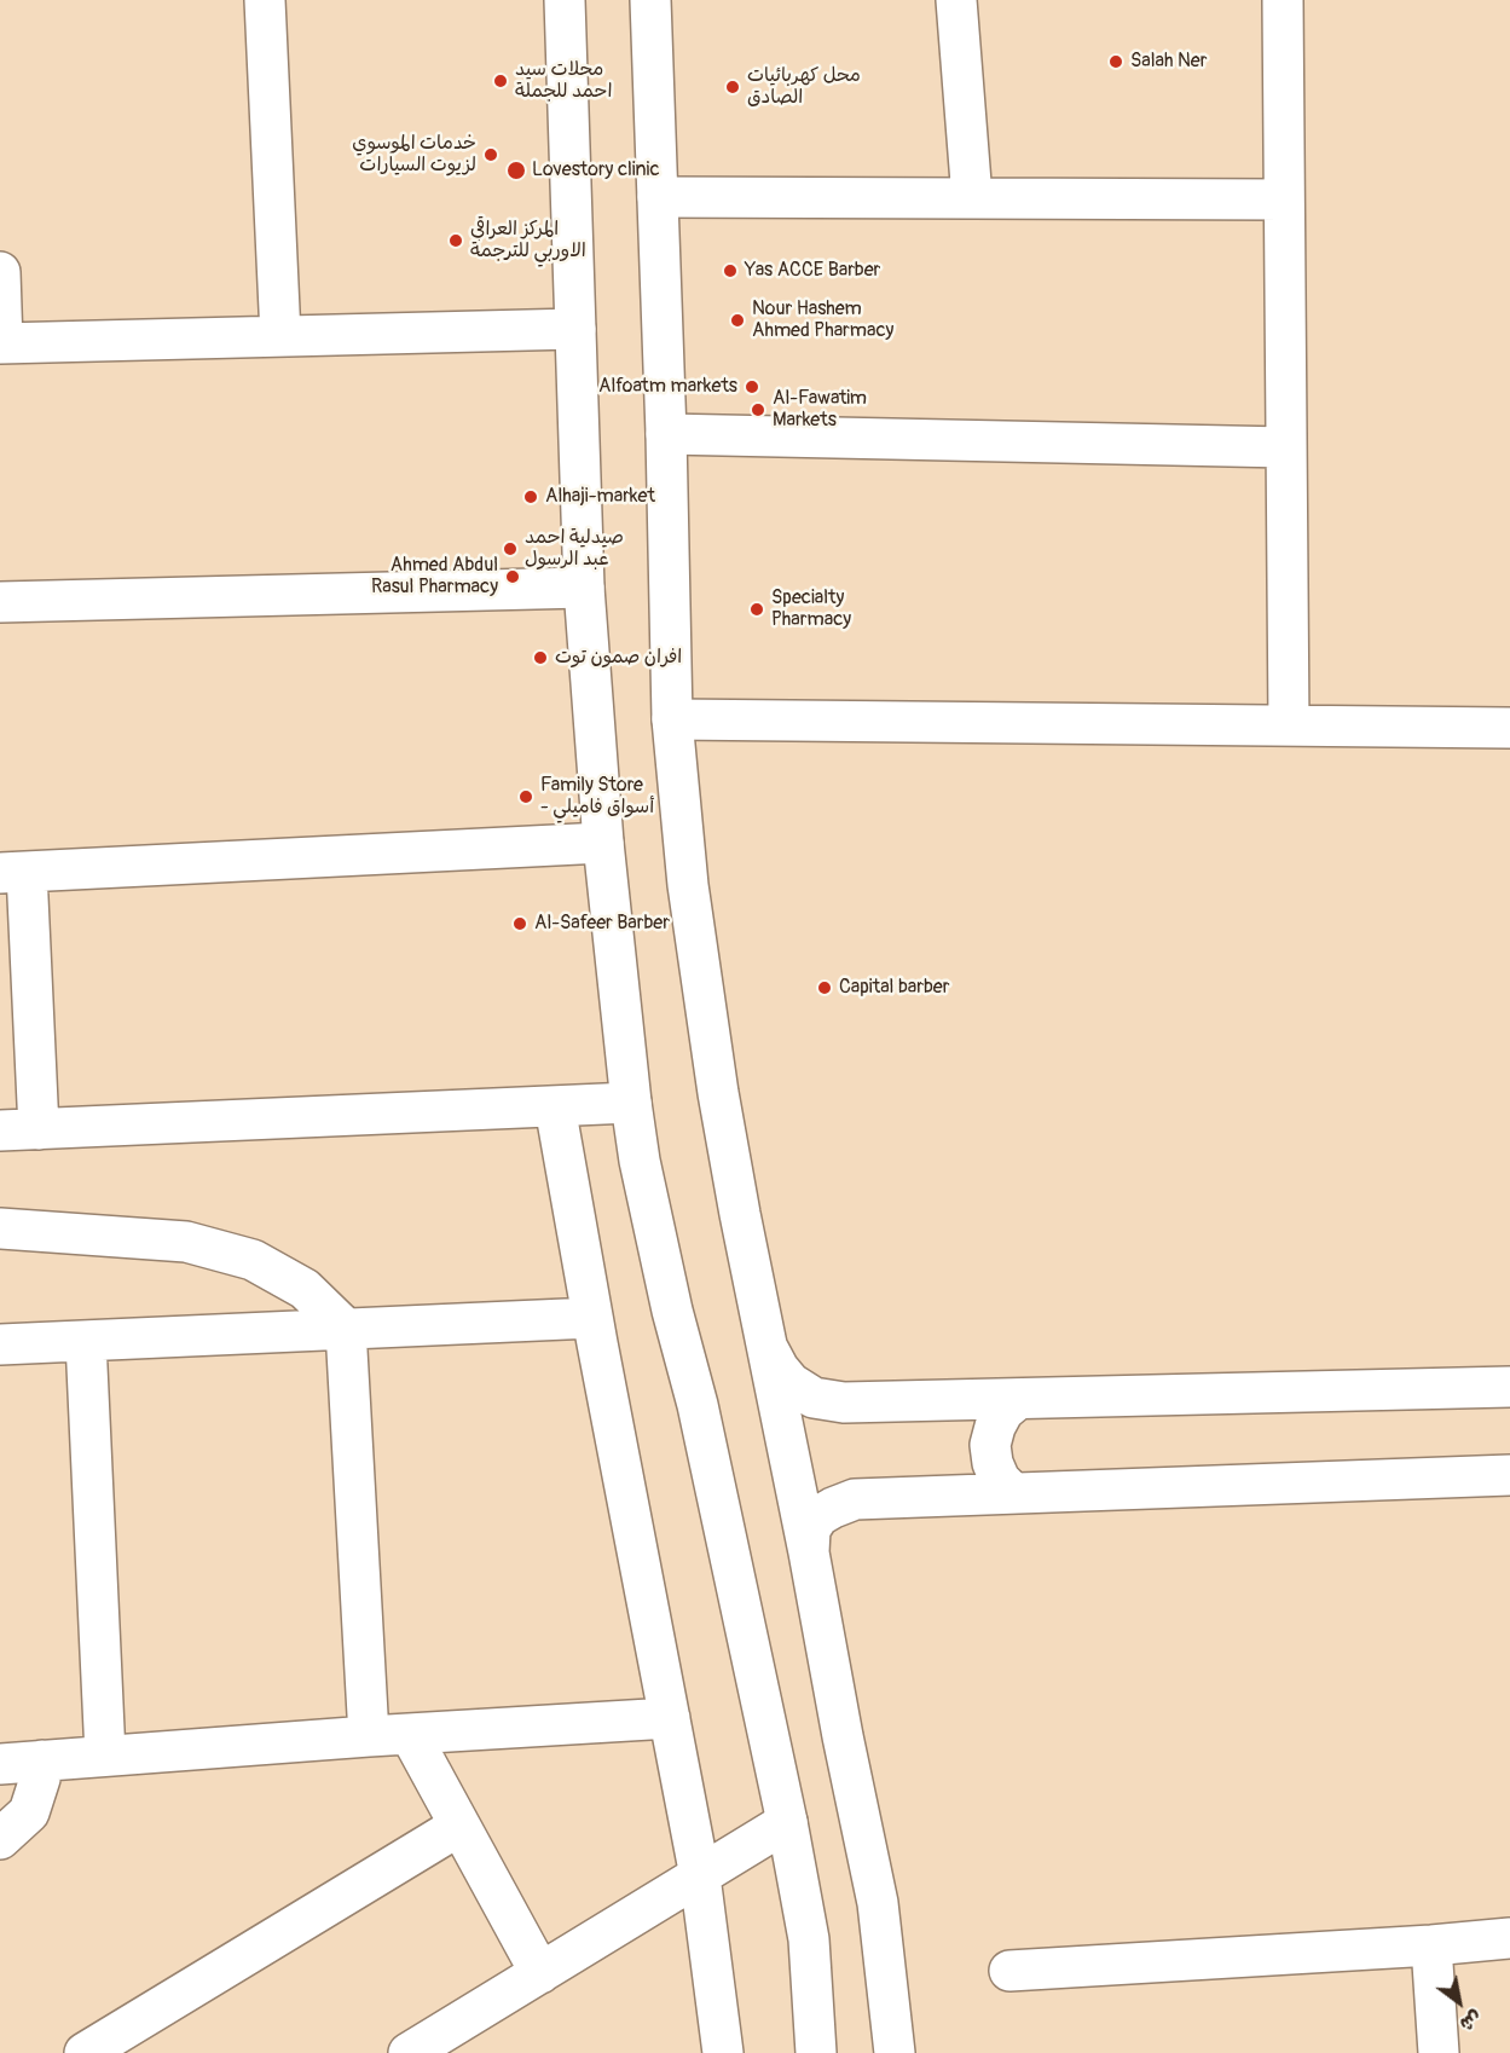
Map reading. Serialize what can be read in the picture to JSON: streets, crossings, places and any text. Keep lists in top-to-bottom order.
{
  "places": [
    "Salah Ner",
    "محلات سيد احمد للجملة",
    "محل كهربائيات الصادق",
    "خدمات الموسوي لزيوت السيارات",
    "Lovestory clinic",
    "المركز العراقي الاوربي للترجمة",
    "Yas ACCE Barber",
    "Nour Hashem Ahmed Pharmacy",
    "Alfoatm markets",
    "Al-Fawatim Markets",
    "Alhaji-market",
    "صيدلية احمد عبد الرسول",
    "Ahmed Abdul Rasul Pharmacy",
    "Specialty Pharmacy",
    "افران صمون توت",
    "Family Store - أسواق فاميلي",
    "Al-Safeer Barber",
    "Capital barber"
  ],
  "north": "bottom right"
}
